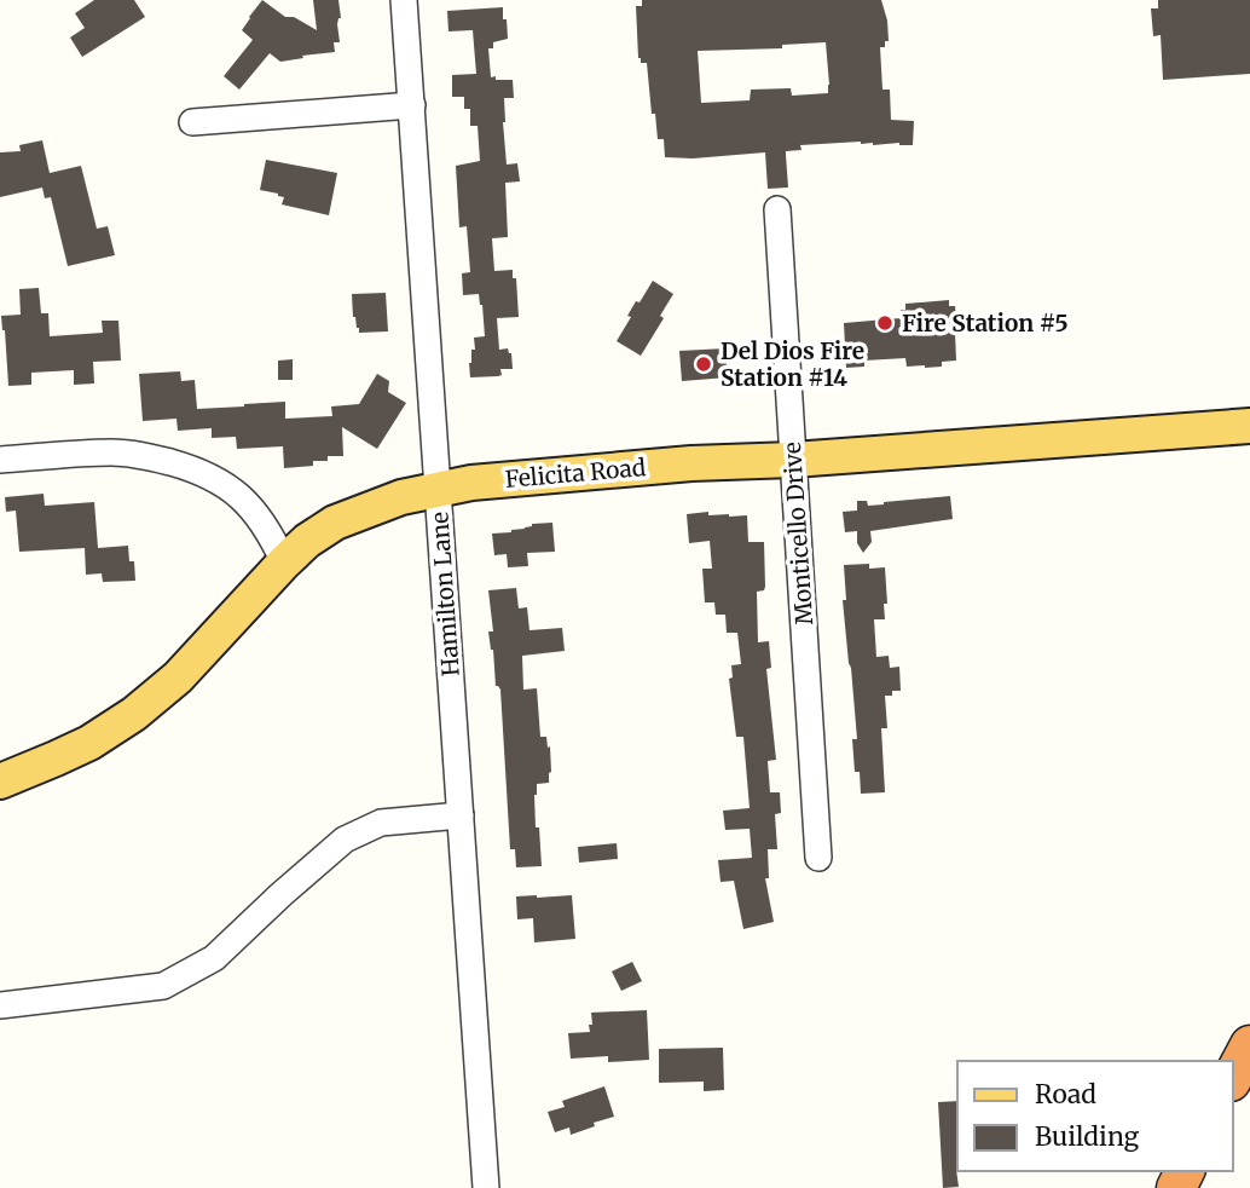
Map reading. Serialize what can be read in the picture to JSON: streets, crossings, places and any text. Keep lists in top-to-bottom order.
{
  "streets": {
    "main road": ["Felicita Road"],
    "street": ["Monticello Drive", "Hamilton Lane"]
  },
  "crossings": [
    ["Felicita Road", "Monticello Drive"],
    ["Felicita Road", "Hamilton Lane"]
  ],
  "places": ["Fire Station #5", "Del Dios Fire Station #14"],
  "legend": ["Road", "Building"]
}
